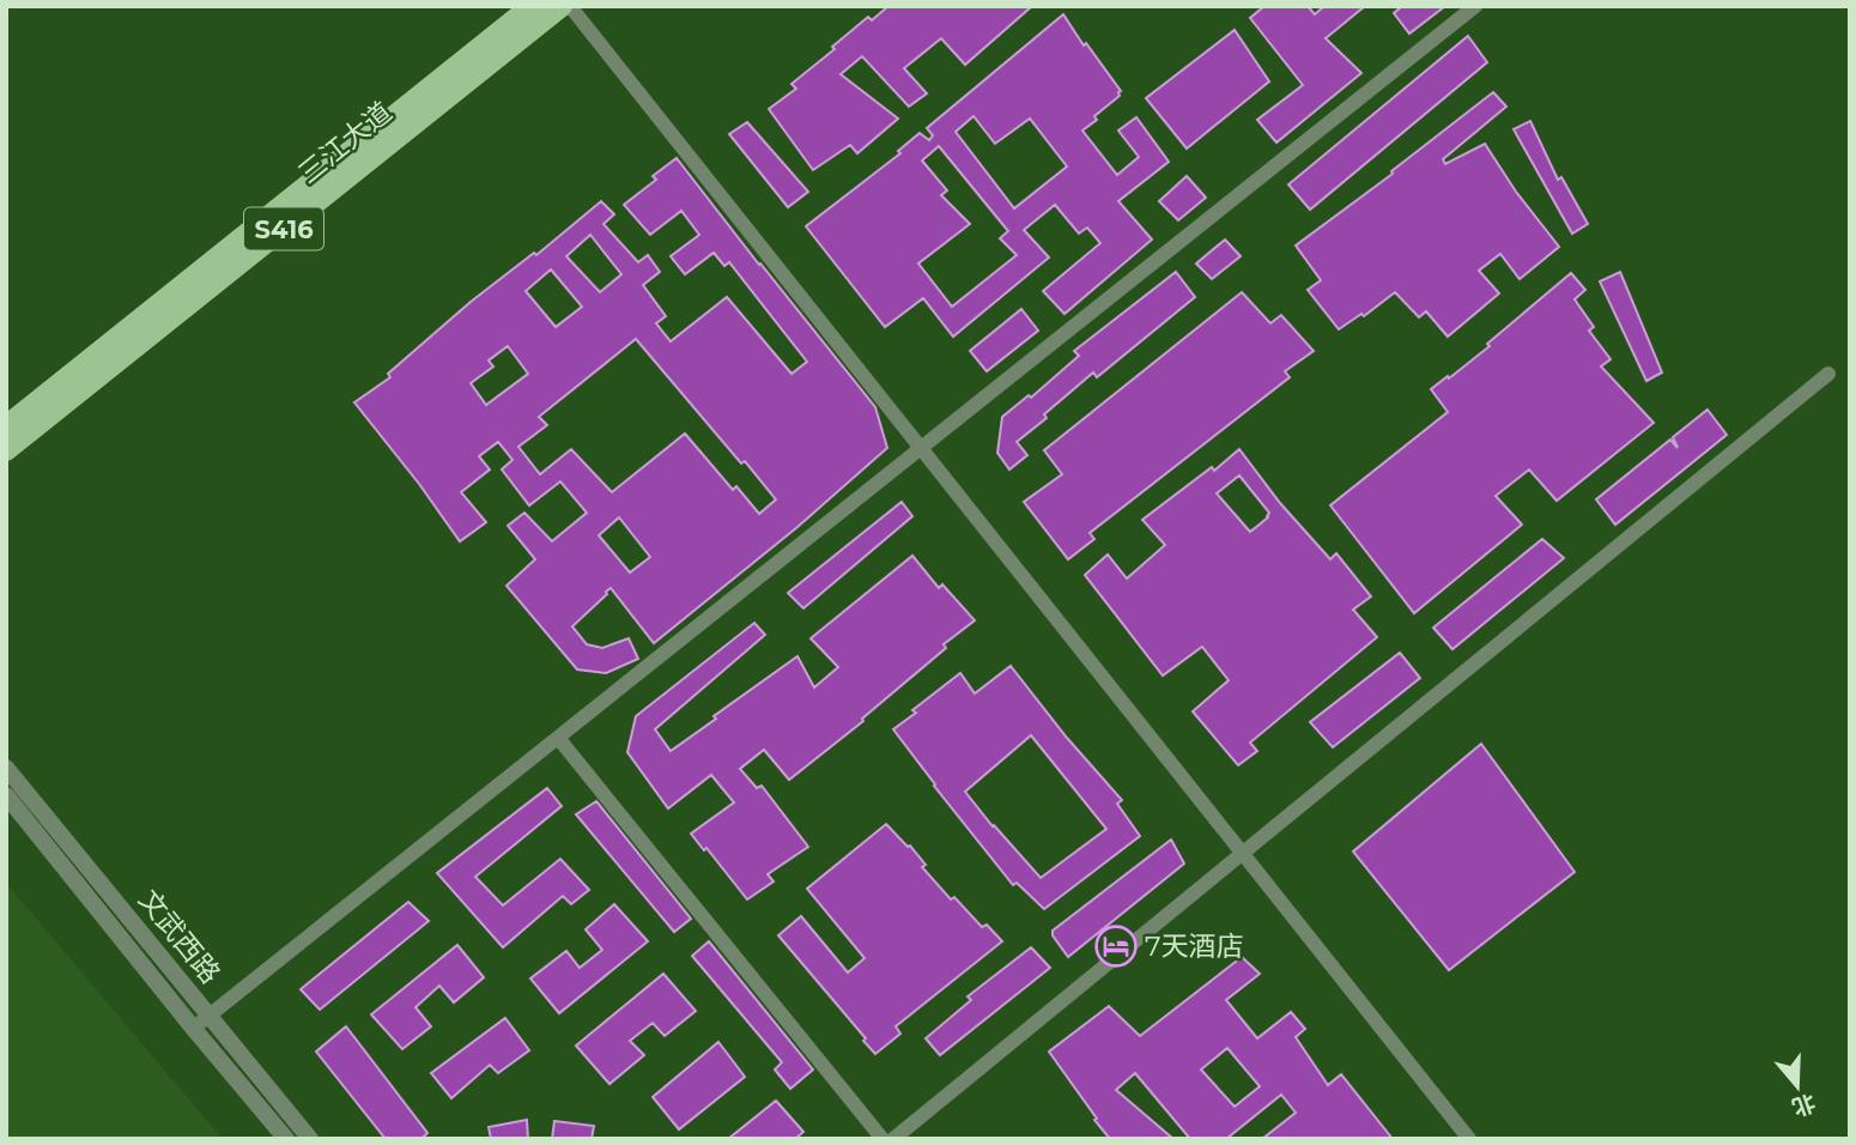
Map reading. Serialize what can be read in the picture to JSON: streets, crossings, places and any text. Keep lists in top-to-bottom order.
{
  "streets": {
    "main road": ["三江大道", "S416"],
    "street": ["文武西路"]
  },
  "places": {
    "hotel": ["7天酒店"]
  },
  "north": "bottom"
}
